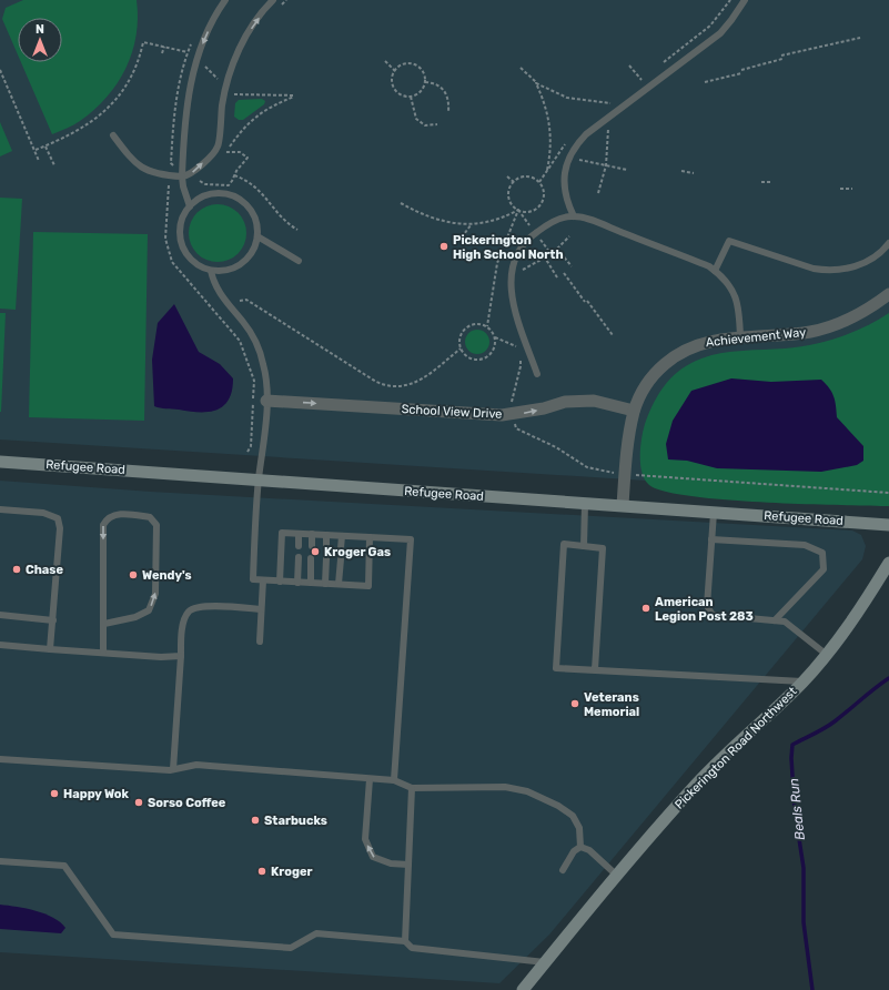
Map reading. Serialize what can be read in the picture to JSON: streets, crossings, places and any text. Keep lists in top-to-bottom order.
{
  "streets": {
    "main road": ["Refugee Road", "Pickerington Road Northwest"],
    "street": ["Achievement Way", "School View Drive"]
  },
  "crossings": [
    ["Achievement Way", "School View Drive"],
    ["Achievement Way", "Refugee Road"]
  ],
  "one_way": ["School View Drive"],
  "water": ["Beals Run"],
  "places": [
    "Pickerington High School North",
    "Kroger Gas",
    "Chase",
    "Wendy's",
    "American Legion Post 283",
    "Veterans Memorial",
    "Happy Wok",
    "Sorso Coffee",
    "Starbucks",
    "Kroger"
  ],
  "north": "top"
}
